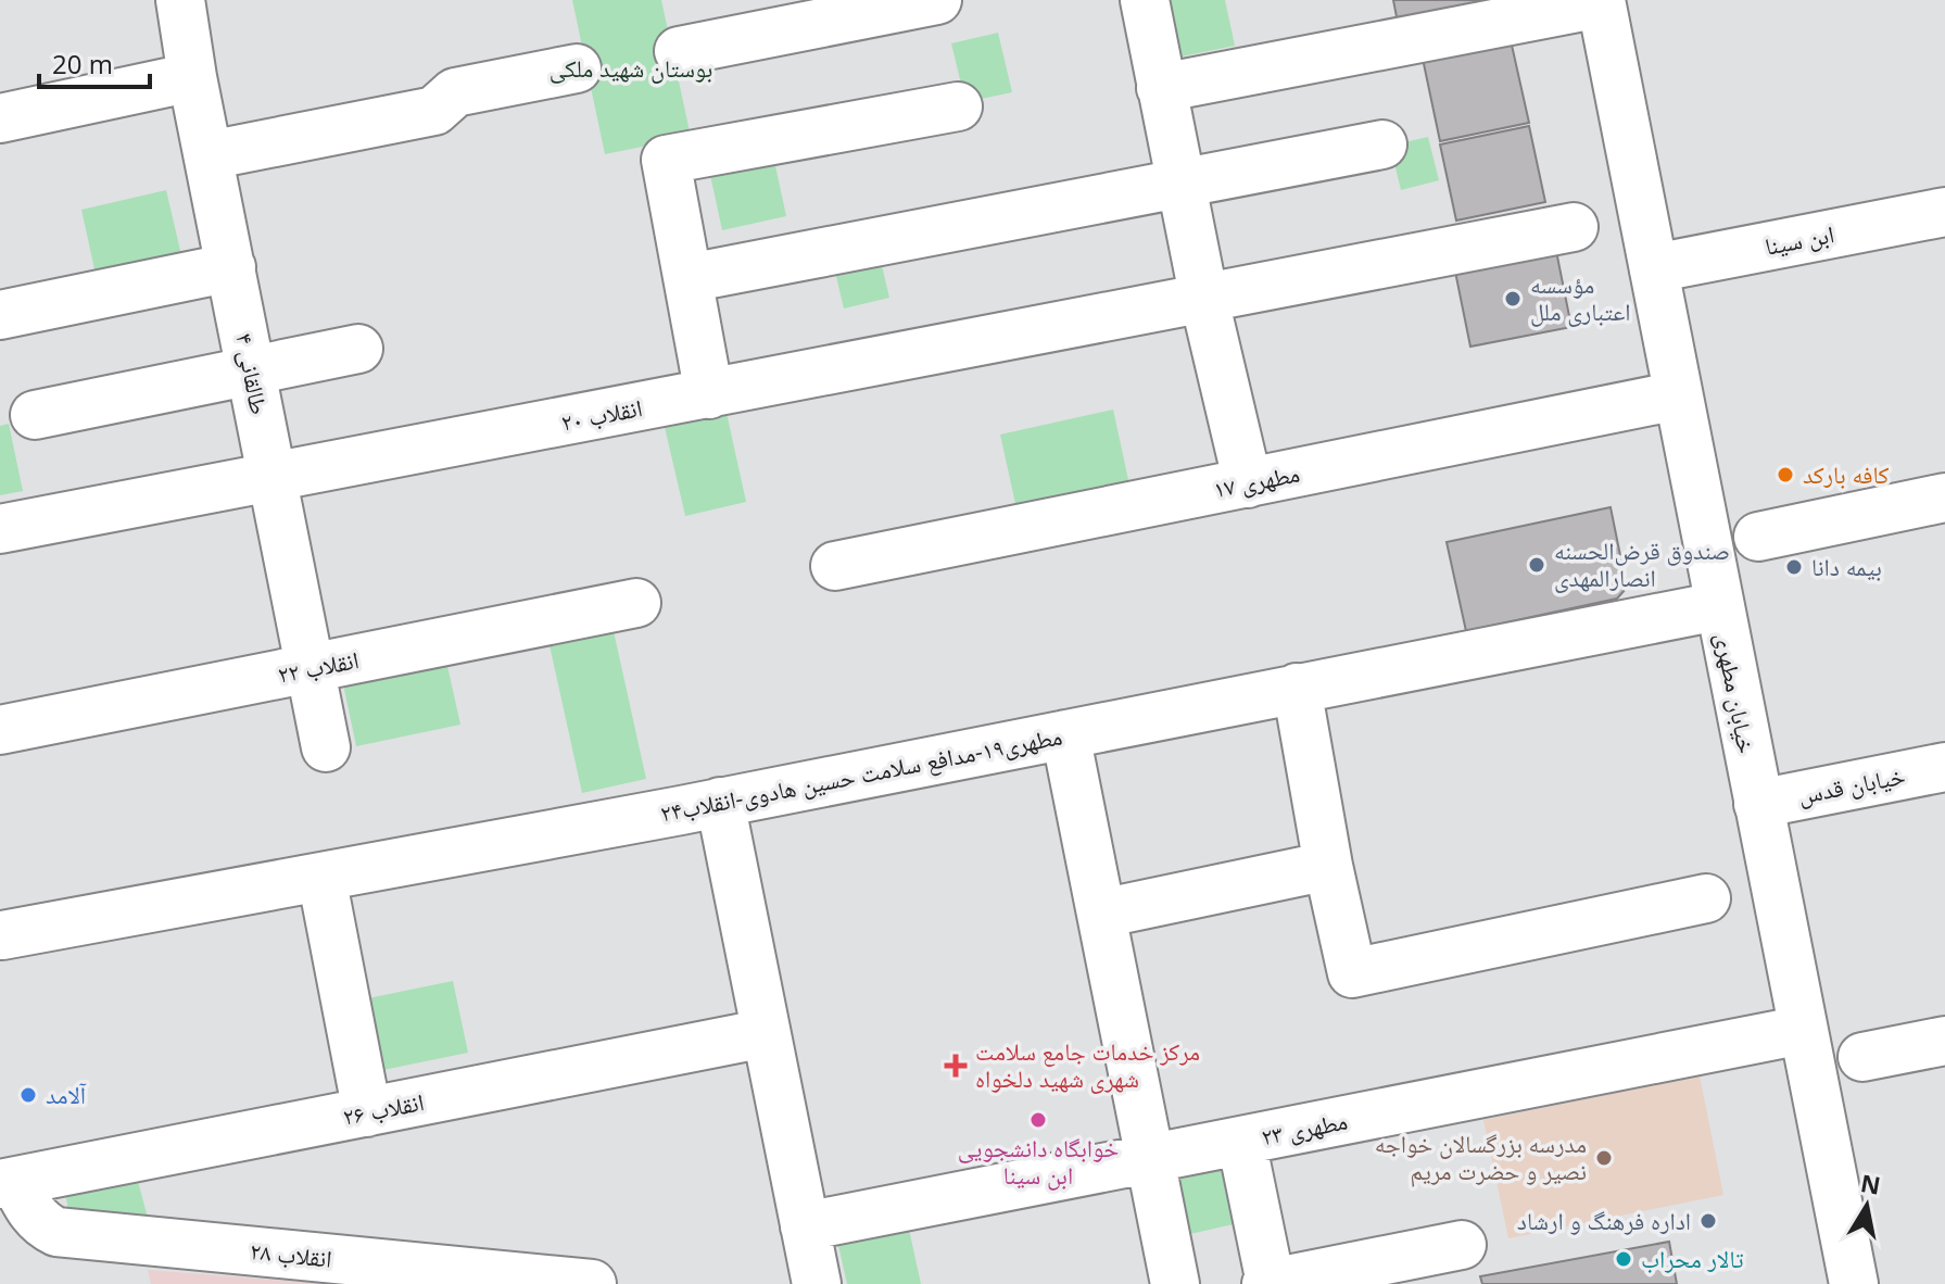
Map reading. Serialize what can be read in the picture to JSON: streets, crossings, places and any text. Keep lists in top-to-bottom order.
{
  "streets": {
    "street": [
      "ابن سینا",
      "طالقانی ۴",
      "انقلاب ۲۰",
      "مطهری ۱۷",
      "انقلاب ۲۲",
      "خیابان مطهری",
      "مطهری۱۹-مدافع سلامت حسین هادوی-انقلاب۲۴",
      "خیابان قدس",
      "انقلاب ۲۶",
      "مطهری ۲۳",
      "انقلاب ۲۸"
    ]
  },
  "crossings": [
    ["ابن سینا", "خیابان مطهری"],
    ["طالقانی ۴", "انقلاب ۲۰"],
    ["طالقانی ۴", "انقلاب ۲۲"],
    ["مطهری ۱۷", "خیابان مطهری"],
    ["خیابان مطهری", "مطهری۱۹-مدافع سلامت حسین هادوی-انقلاب۲۴"],
    ["خیابان مطهری", "خیابان قدس"],
    ["خیابان مطهری", "مطهری ۲۳"],
    ["انقلاب ۲۶", "انقلاب ۲۸"]
  ],
  "parks": ["بوستان شهید ملکی"],
  "places": {
    "other": [
      "مؤسسه اعتباری ملل",
      "کافه بارکد",
      "صندوق قرض‌الحسنه انصارالمهدی",
      "بیمه دانا",
      "آلامد",
      "خوابگاه دانشجویی ابن سینا",
      "مدرسه بزرگسالان خواجه نصیر و حضرت مریم",
      "اداره فرهنگ و ارشاد",
      "تالار محراب"
    ],
    "health": ["مرکز خدمات جامع سلامت شهری شهید دلخواه"]
  },
  "scale_bar": "20 m",
  "north": "top"
}
